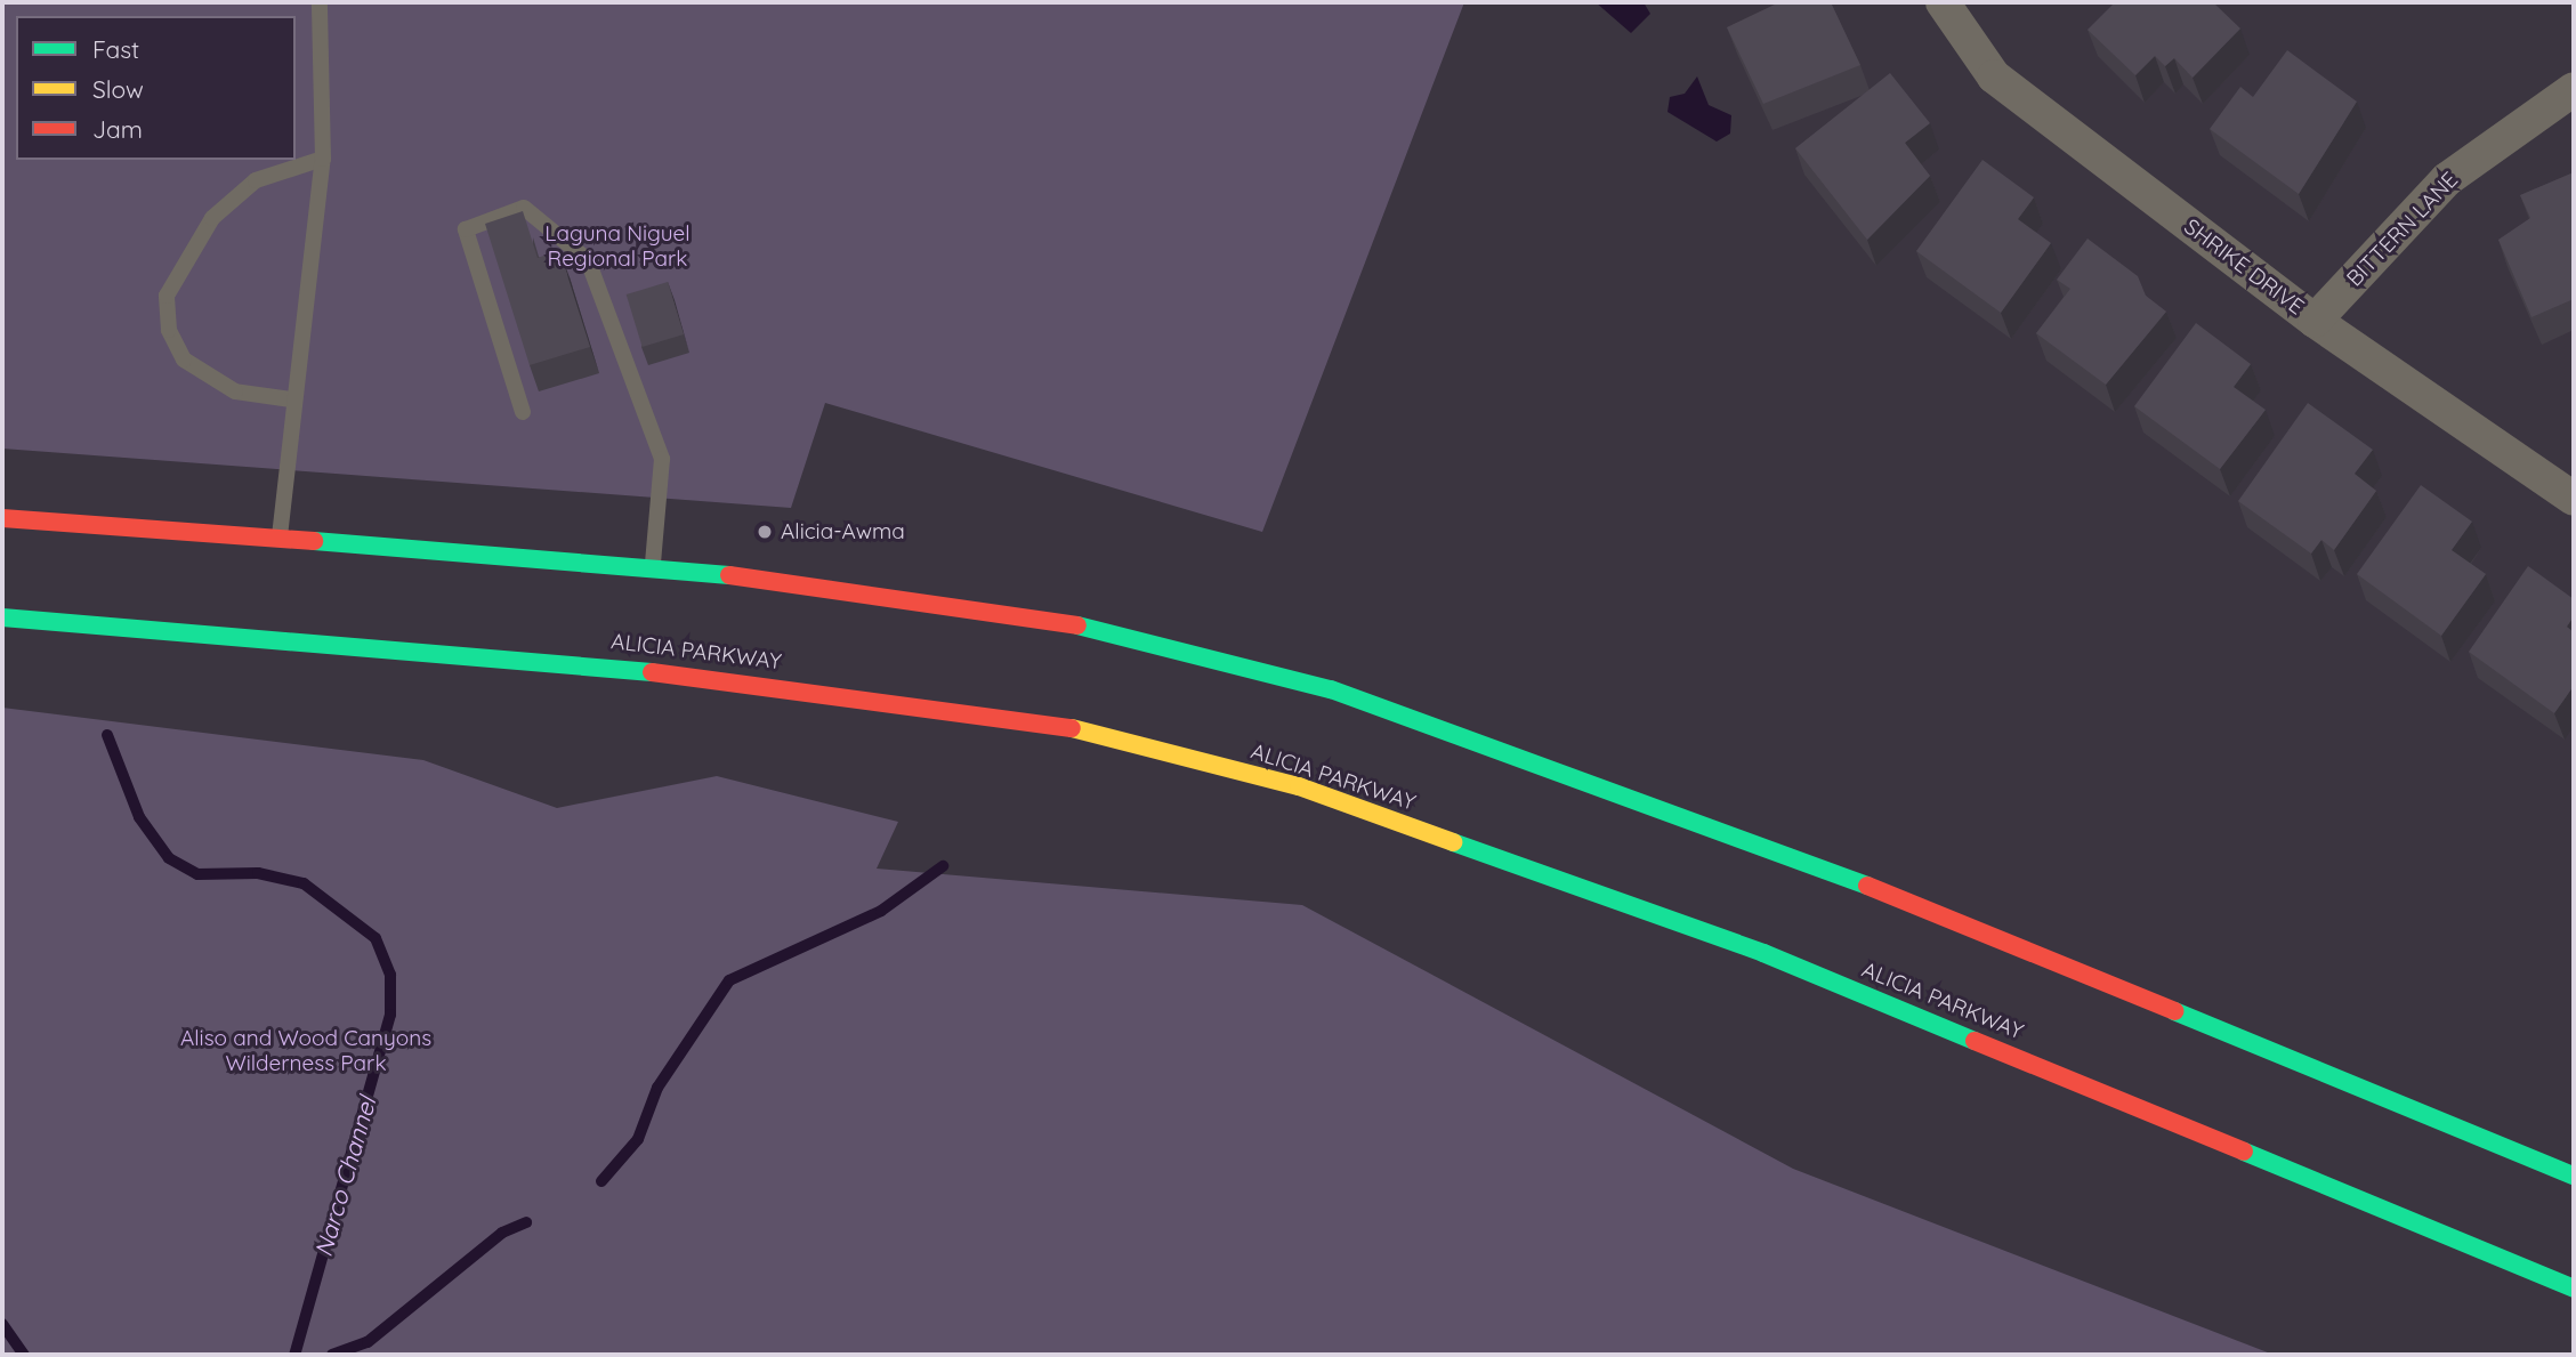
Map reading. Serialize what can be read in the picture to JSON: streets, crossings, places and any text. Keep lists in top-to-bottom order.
{
  "streets": {
    "main road": ["ALICIA PARKWAY"],
    "street": ["BITTERN LANE", "SHRIKE DRIVE"]
  },
  "crossings": [
    ["BITTERN LANE", "SHRIKE DRIVE"]
  ],
  "water": ["Narco Channel"],
  "parks": ["Laguna Niguel Regional Park", "Aliso and Wood Canyons Wilderness Park"],
  "places": ["Alicia-Awma"],
  "legend": ["Fast", "Slow", "Jam"]
}
